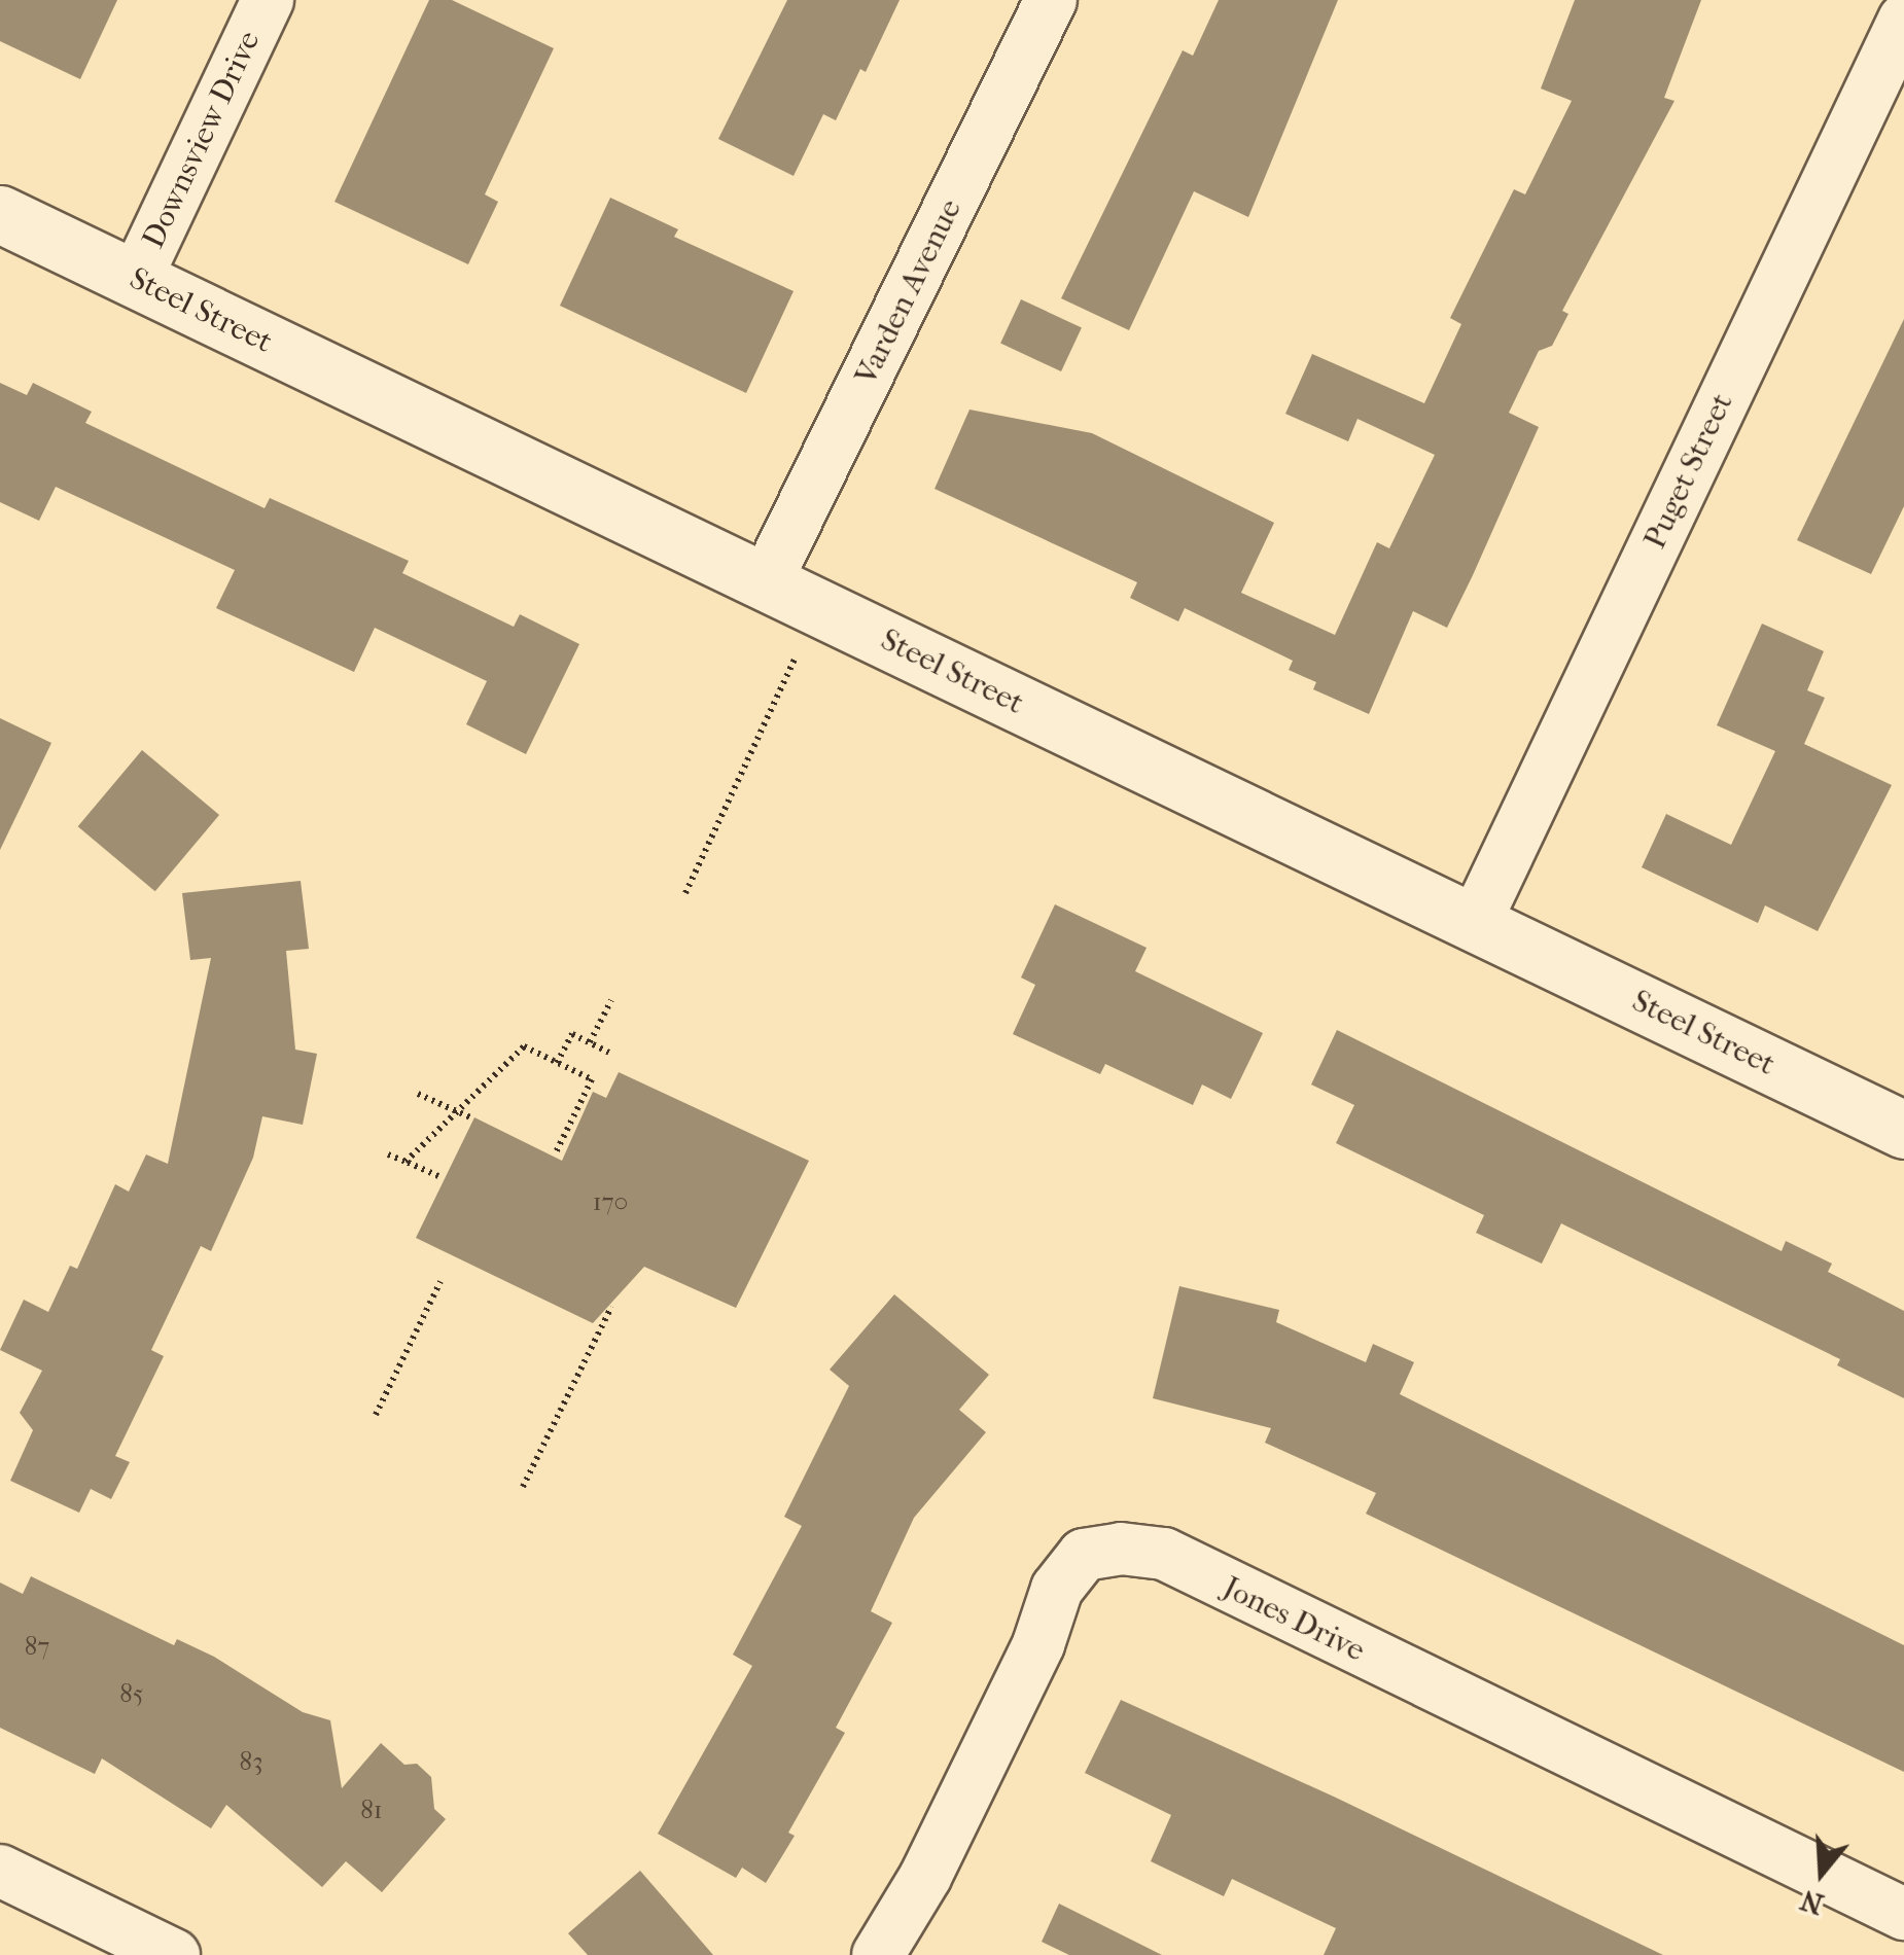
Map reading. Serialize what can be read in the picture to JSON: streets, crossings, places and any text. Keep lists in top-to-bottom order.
{
  "streets": {
    "street": [
      "Downsview Drive",
      "Varden Avenue",
      "Steel Street",
      "Puget Street",
      "Jones Drive"
    ]
  },
  "crossings": [
    ["Downsview Drive", "Steel Street"],
    ["Varden Avenue", "Steel Street"],
    ["Steel Street", "Puget Street"]
  ],
  "house_numbers": [
    "170",
    "87",
    "85",
    "83",
    "81"
  ],
  "north": "bottom"
}
